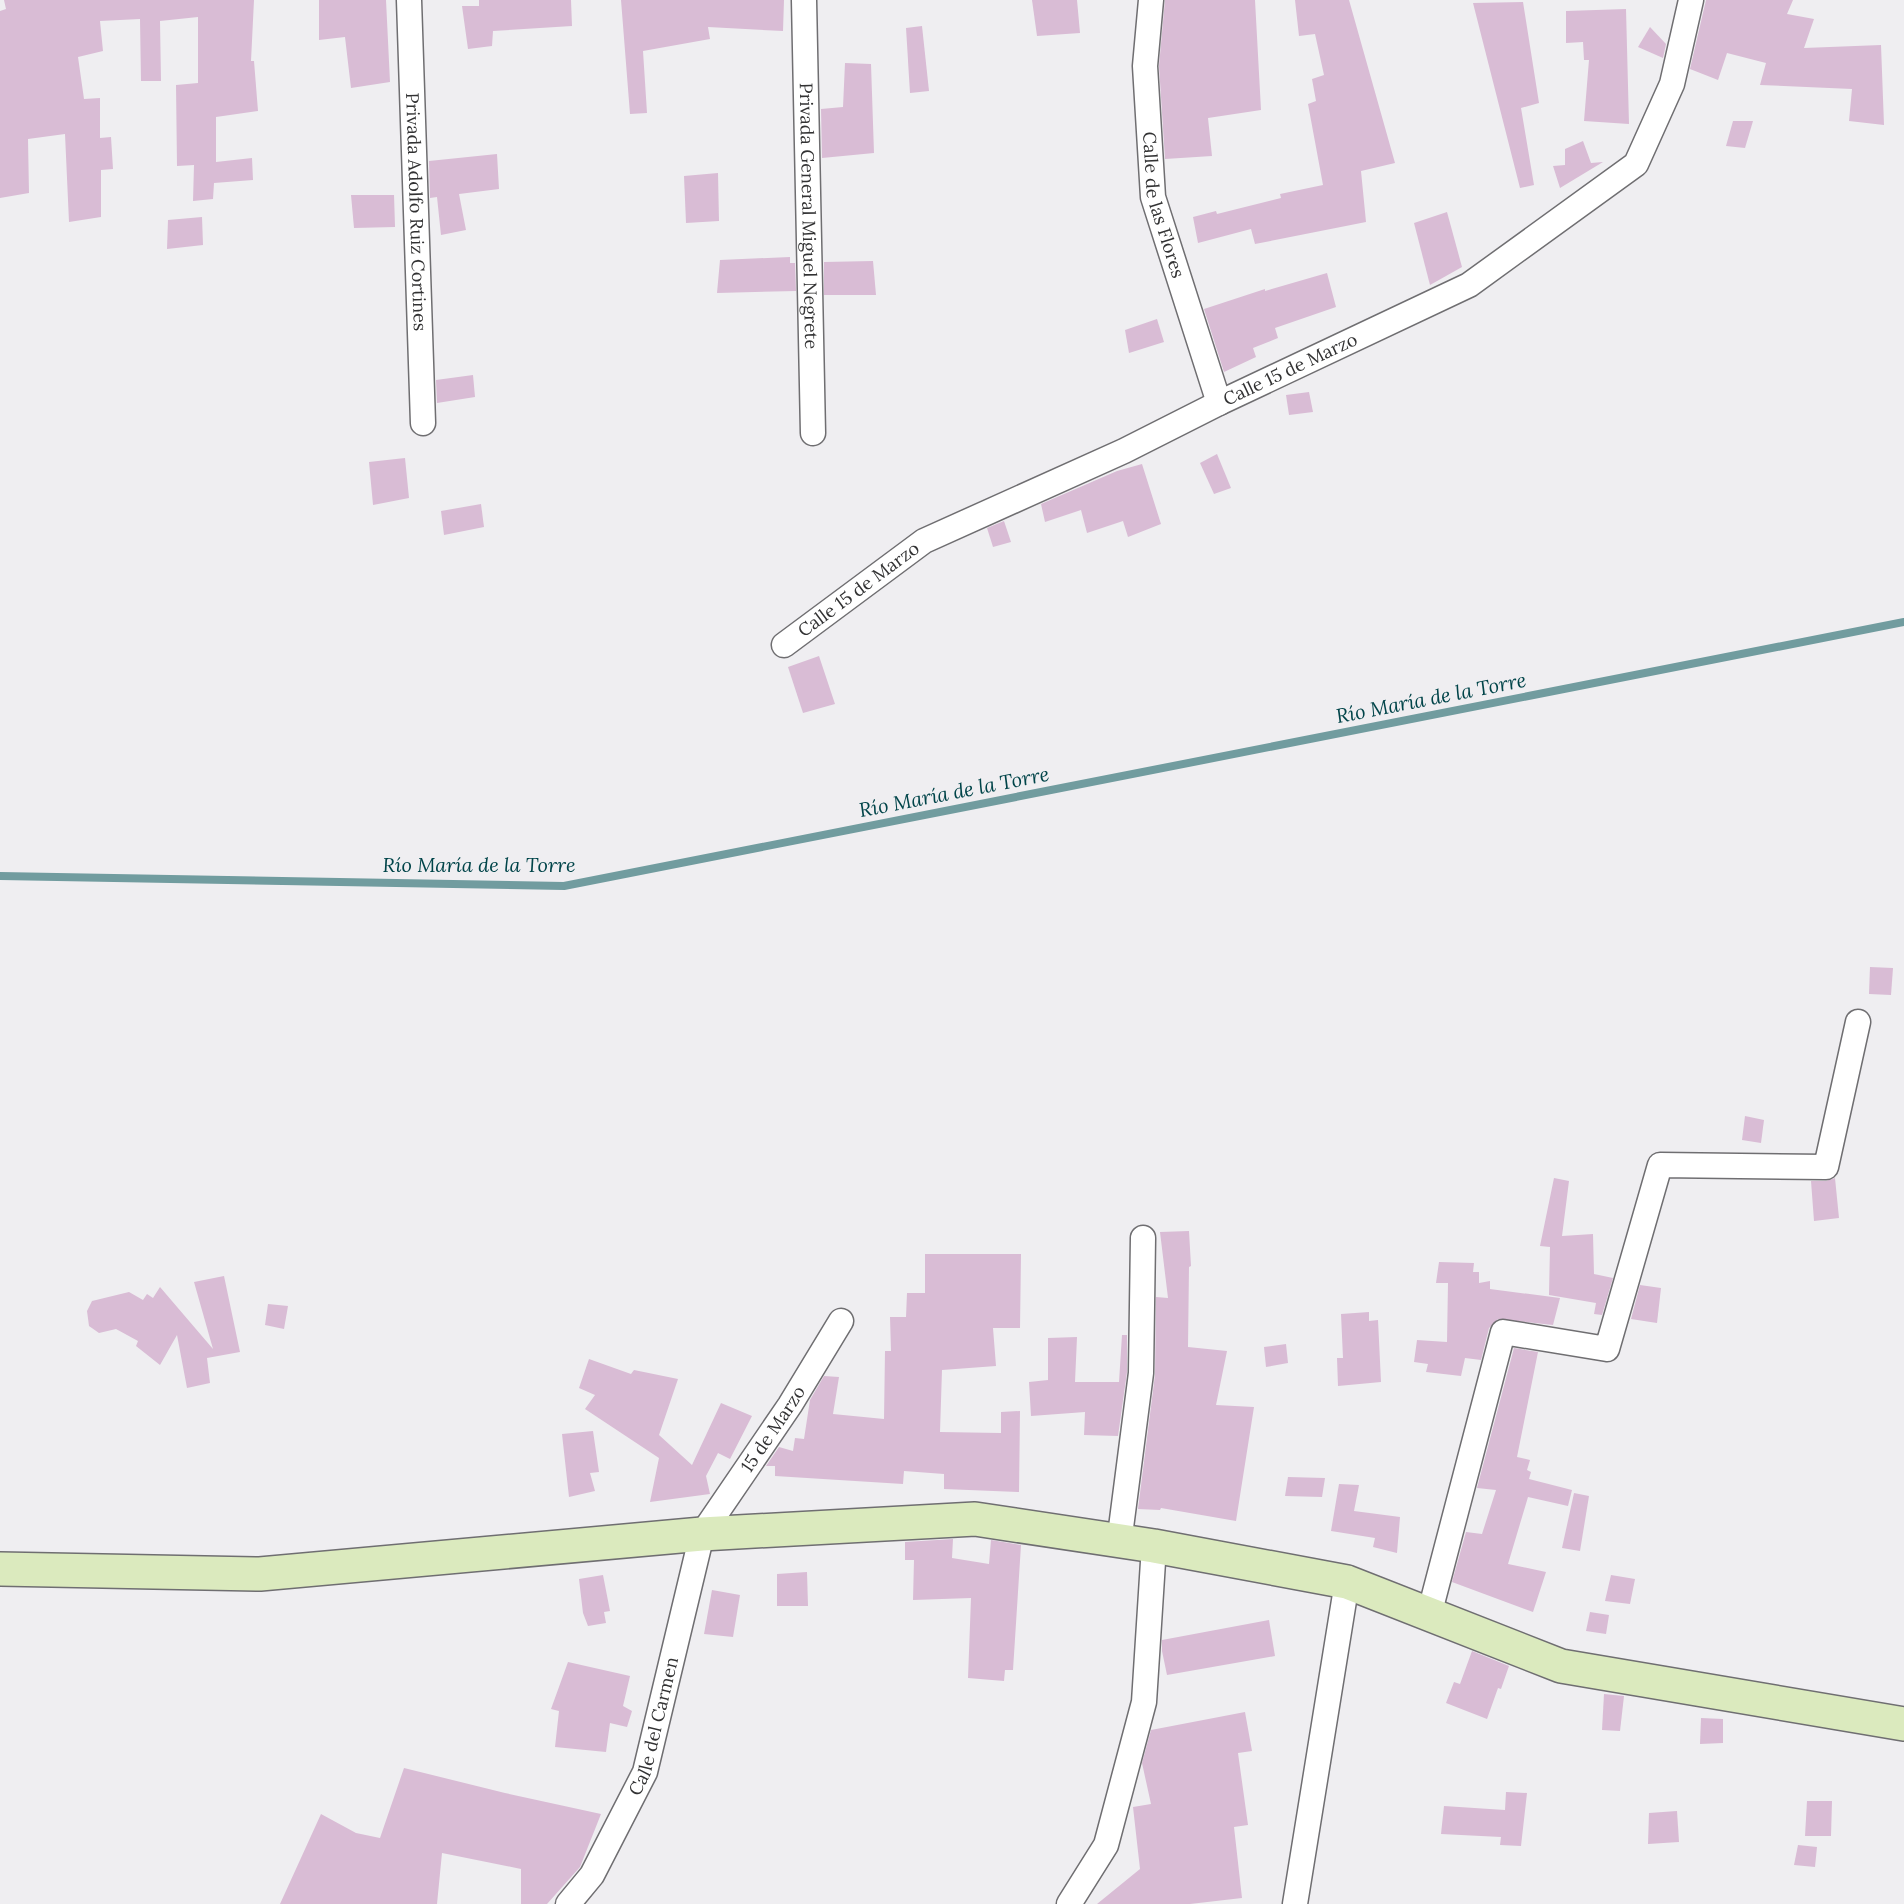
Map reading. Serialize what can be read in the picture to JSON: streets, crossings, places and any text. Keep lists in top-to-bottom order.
{
  "streets": {
    "street": [
      "Calle de las Flores",
      "Privada Adolfo Ruiz Cortines",
      "Privada General Miguel Negrete",
      "Calle 15 de Marzo",
      "15 de Marzo",
      "Calle del Carmen"
    ]
  },
  "crossings": [
    ["Calle de las Flores", "Calle 15 de Marzo"],
    ["15 de Marzo", "Calle del Carmen"]
  ],
  "water": ["Río María de la Torre"]
}
